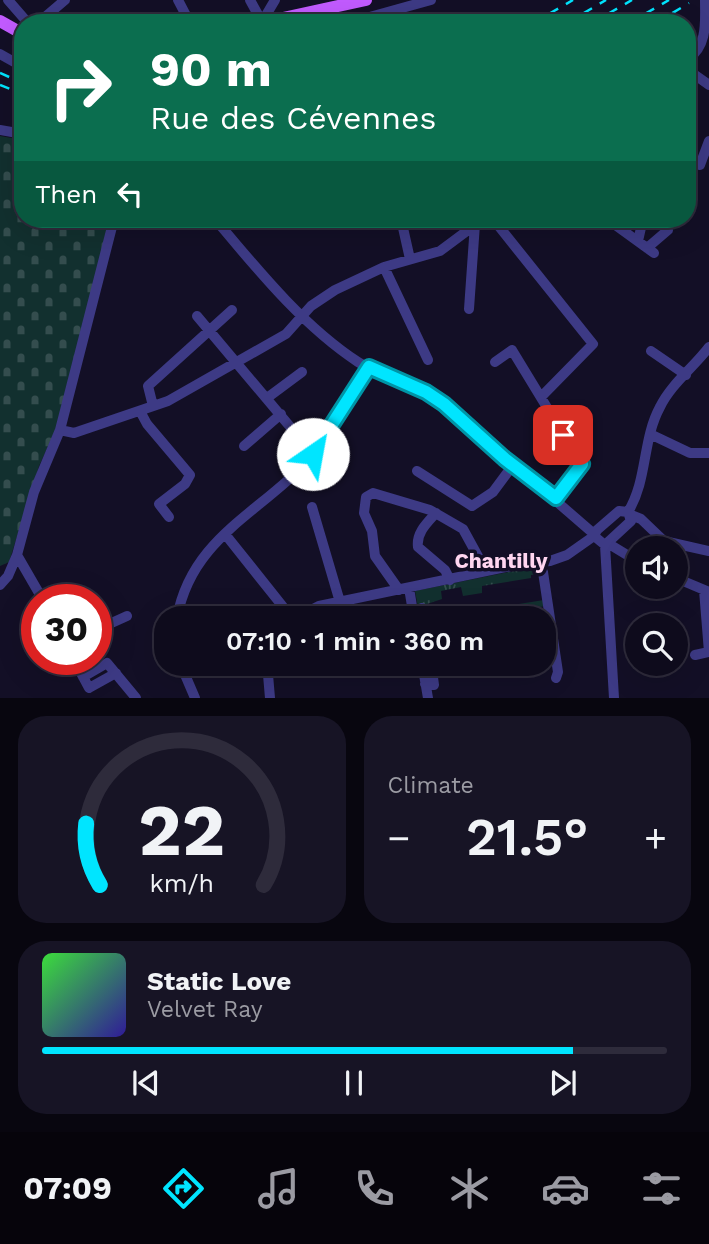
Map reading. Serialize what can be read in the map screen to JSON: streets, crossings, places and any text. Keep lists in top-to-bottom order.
{
  "districts": ["Chantilly"],
  "page": {
    "turn": ["90 m", "Rue des Cévennes"],
    "then": "Then",
    "limit": "30",
    "trip": "07:10 · 1 min · 360 m",
    "tile": "Climate",
    "heat": ["−", "21.5°", "+"],
    "song": ["Static Love", "Velvet Ray"],
    "tabs": "07:09",
    "gauge": ["22", "km/h"]
  }
}
